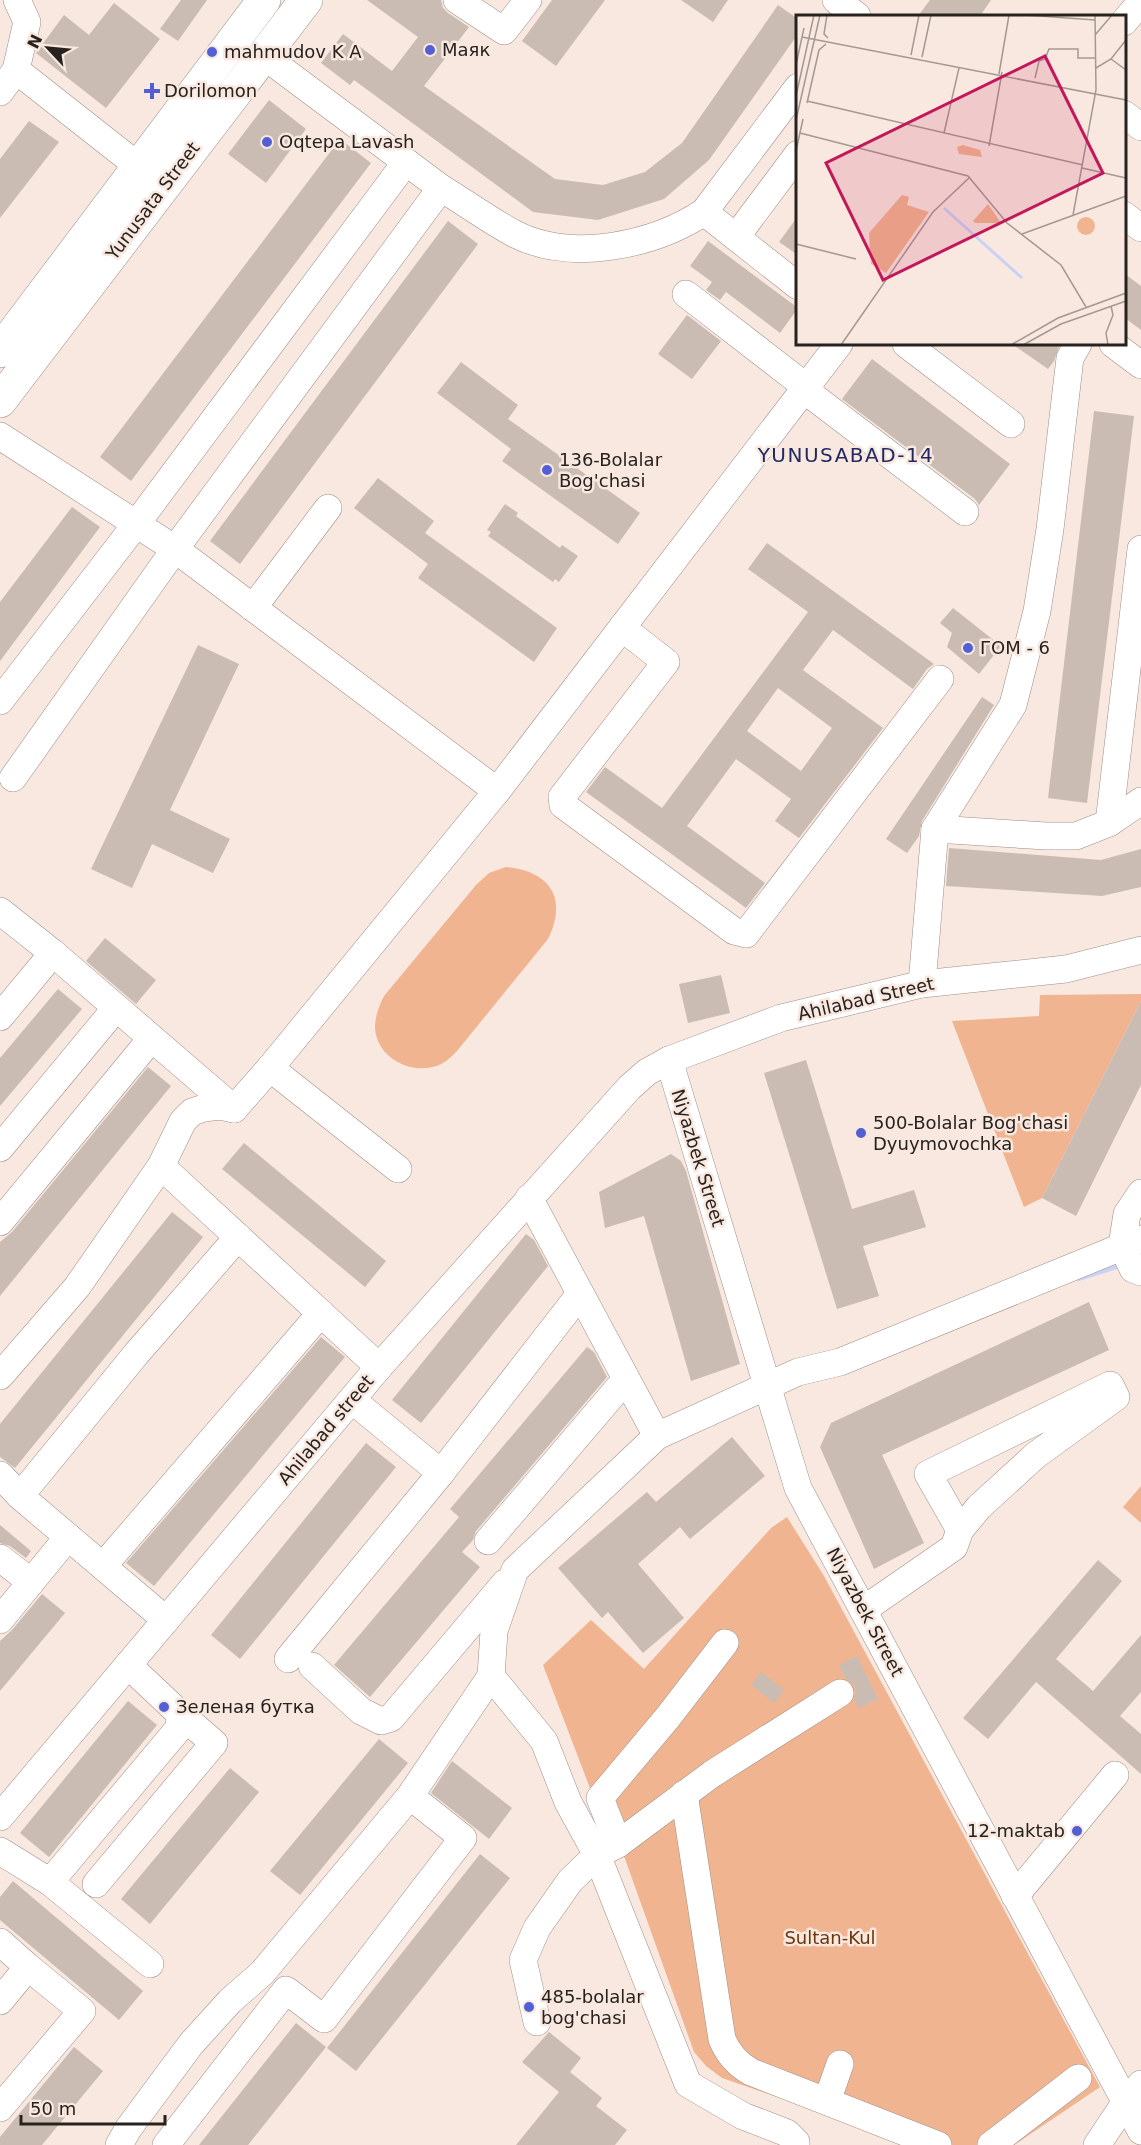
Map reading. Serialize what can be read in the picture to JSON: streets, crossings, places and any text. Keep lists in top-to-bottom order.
{
  "streets": {
    "main road": ["Yunusata Street"],
    "street": ["Ahilabad Street", "Niyazbek Street", "Ahilabad street"]
  },
  "crossings": [
    ["Ahilabad Street", "Niyazbek Street"],
    ["Ahilabad Street", "Ahilabad street"],
    ["Niyazbek Street", "Ahilabad street"]
  ],
  "districts": ["YUNUSABAD-14"],
  "parks": ["Sultan-Kul"],
  "places": {
    "other": [
      "Маяк",
      "mahmudov K A",
      "Oqtepa Lavash",
      "136-Bolalar Bog'chasi",
      "ГОМ - 6",
      "500-Bolalar Bog'chasi Dyuymovochka",
      "Зеленая бутка",
      "12-maktab",
      "485-bolalar bog'chasi"
    ],
    "health": ["Dorilomon"]
  },
  "scale_bar": "50 m",
  "north": "top left"
}
